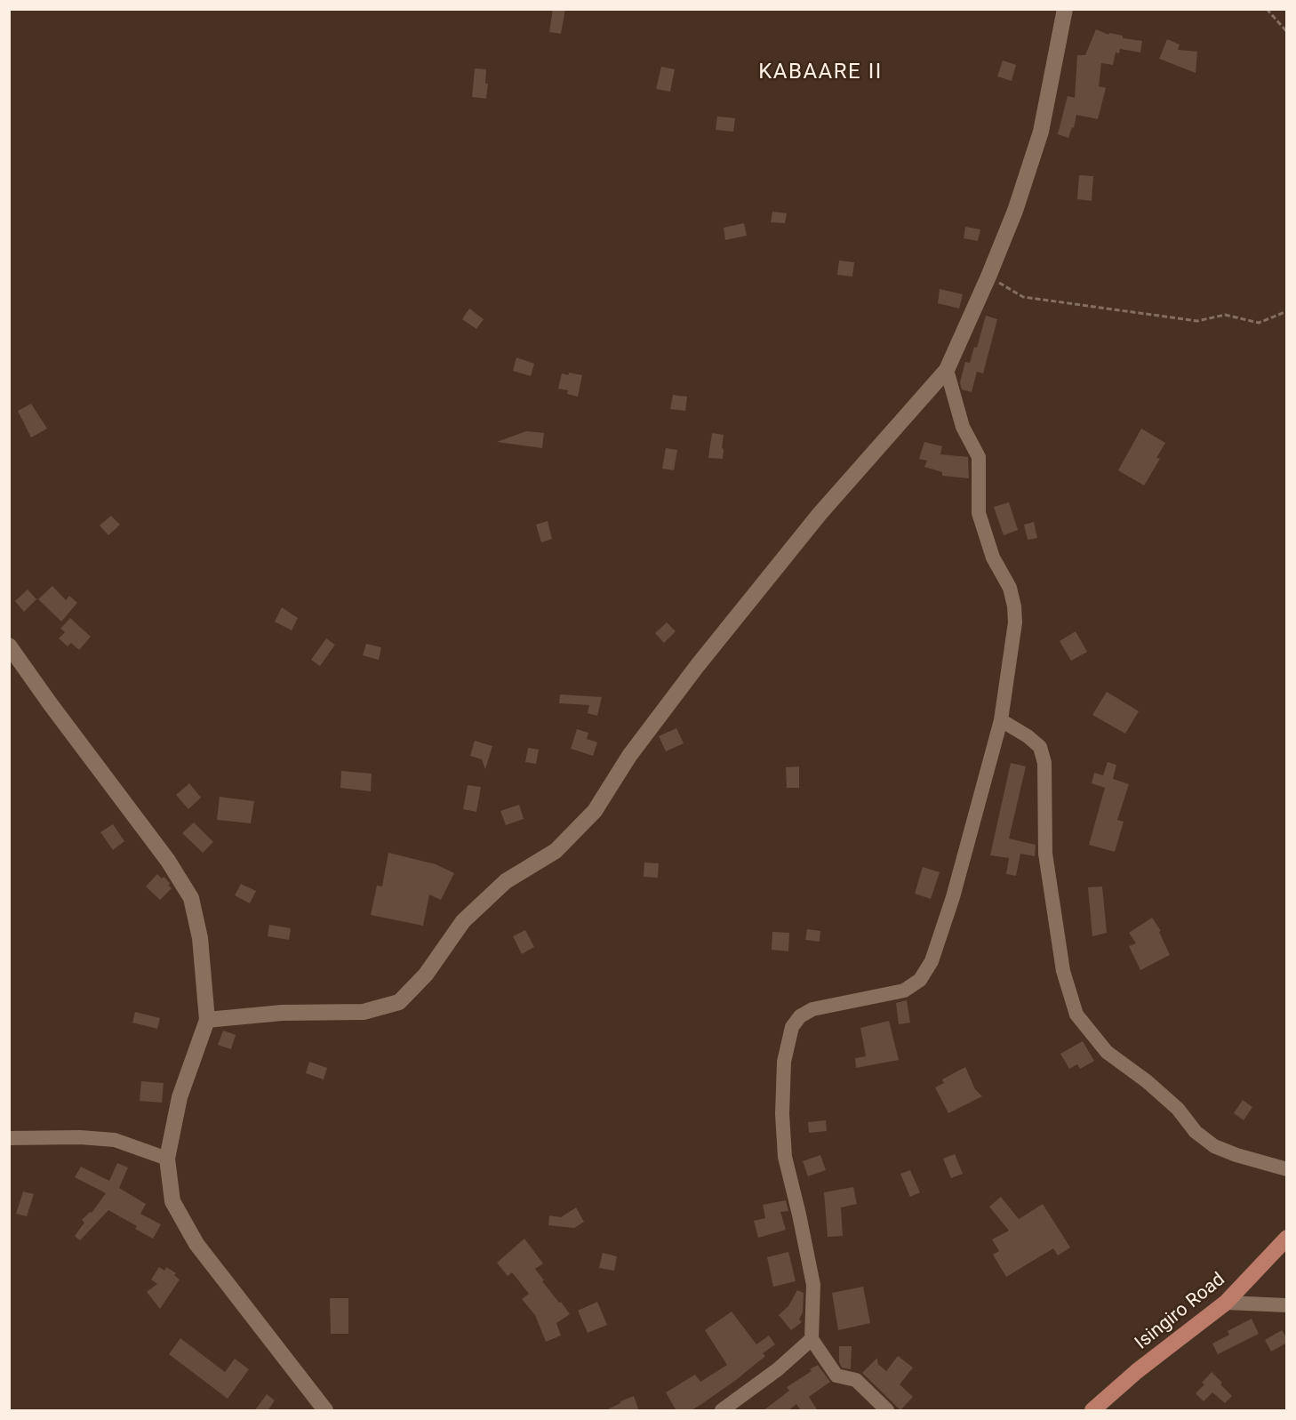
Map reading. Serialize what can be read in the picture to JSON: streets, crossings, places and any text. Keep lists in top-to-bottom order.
{
  "streets": {
    "main road": ["Isingiro Road"]
  },
  "districts": ["KABAARE II"]
}
